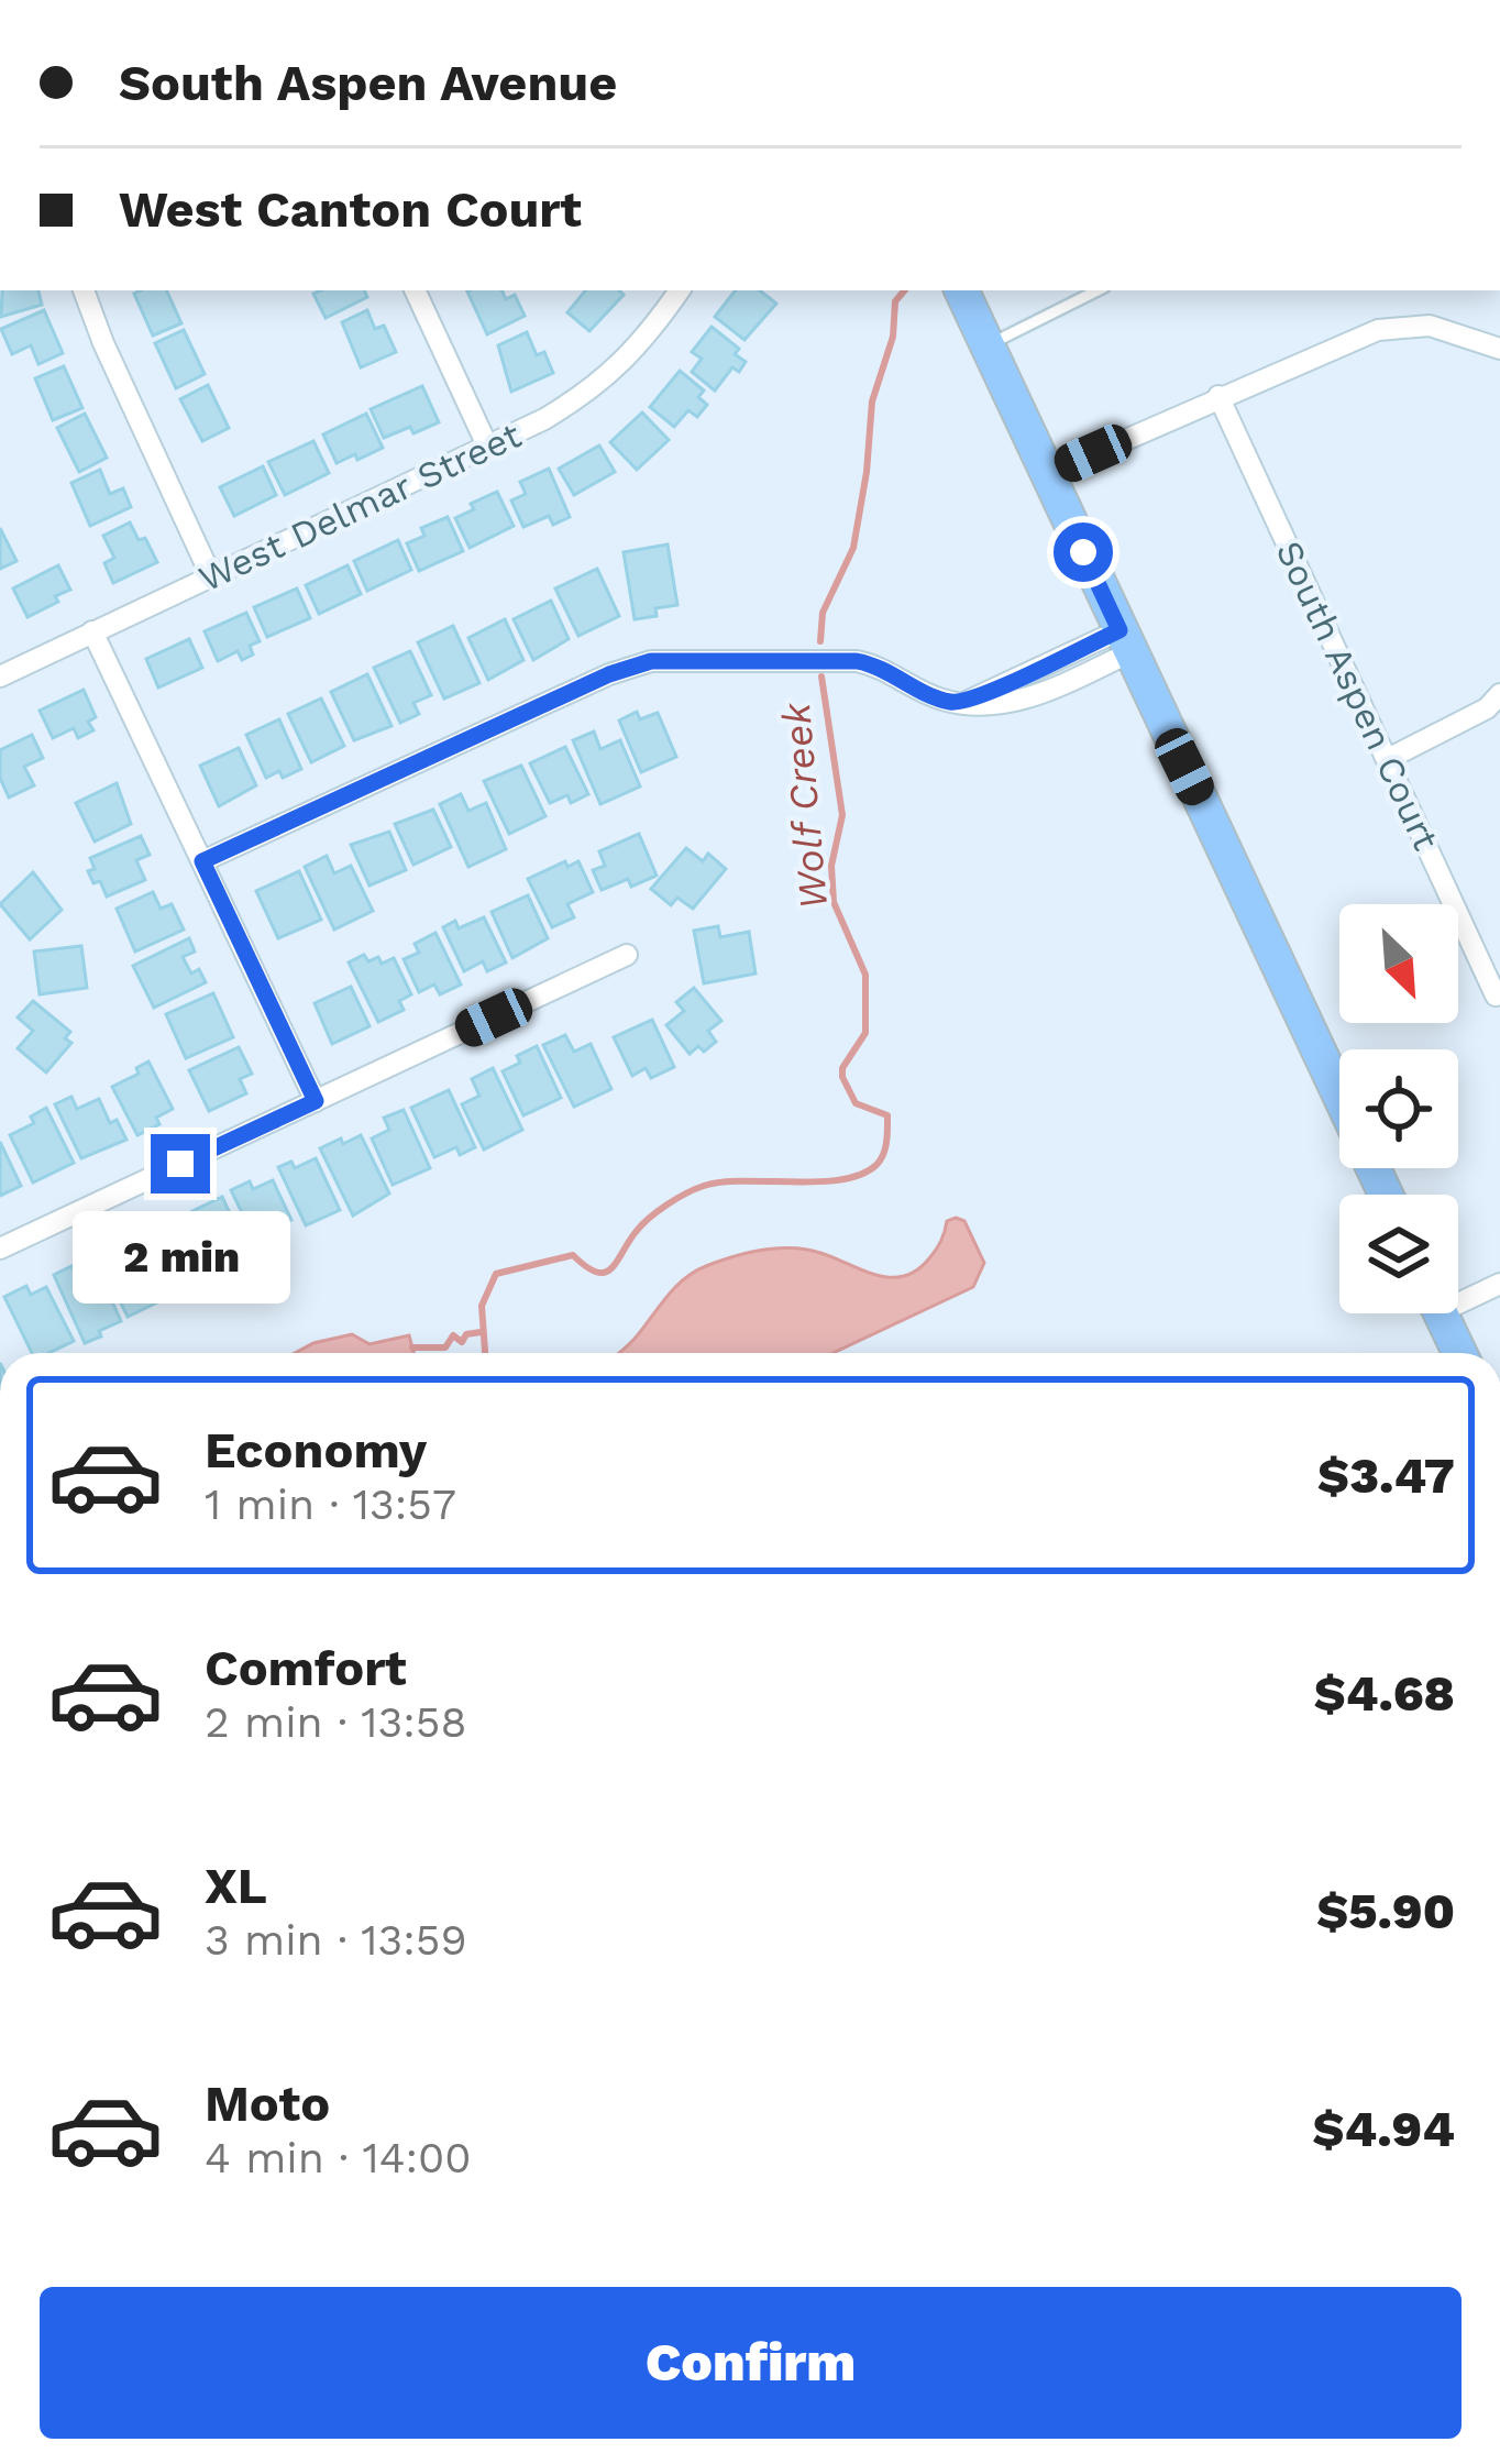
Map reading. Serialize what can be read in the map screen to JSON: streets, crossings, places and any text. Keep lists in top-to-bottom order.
{
  "streets": {
    "street": ["West Delmar Street", "South Aspen Court"]
  },
  "water": ["Wolf Creek"],
  "north": "bottom right",
  "page": {
    "banner": ["South Aspen Avenue", "West Canton Court"],
    "bubble": "2 min",
    "list": [
      {
        "name": "Economy",
        "note": "1 min · 13:57",
        "value": "$3.47"
      },
      {
        "name": "Comfort",
        "note": "2 min · 13:58",
        "value": "$4.68"
      },
      {
        "name": "XL",
        "note": "3 min · 13:59",
        "value": "$5.90"
      },
      {
        "name": "Moto",
        "note": "4 min · 14:00",
        "value": "$4.94"
      }
    ],
    "buttons": "Confirm"
  }
}
